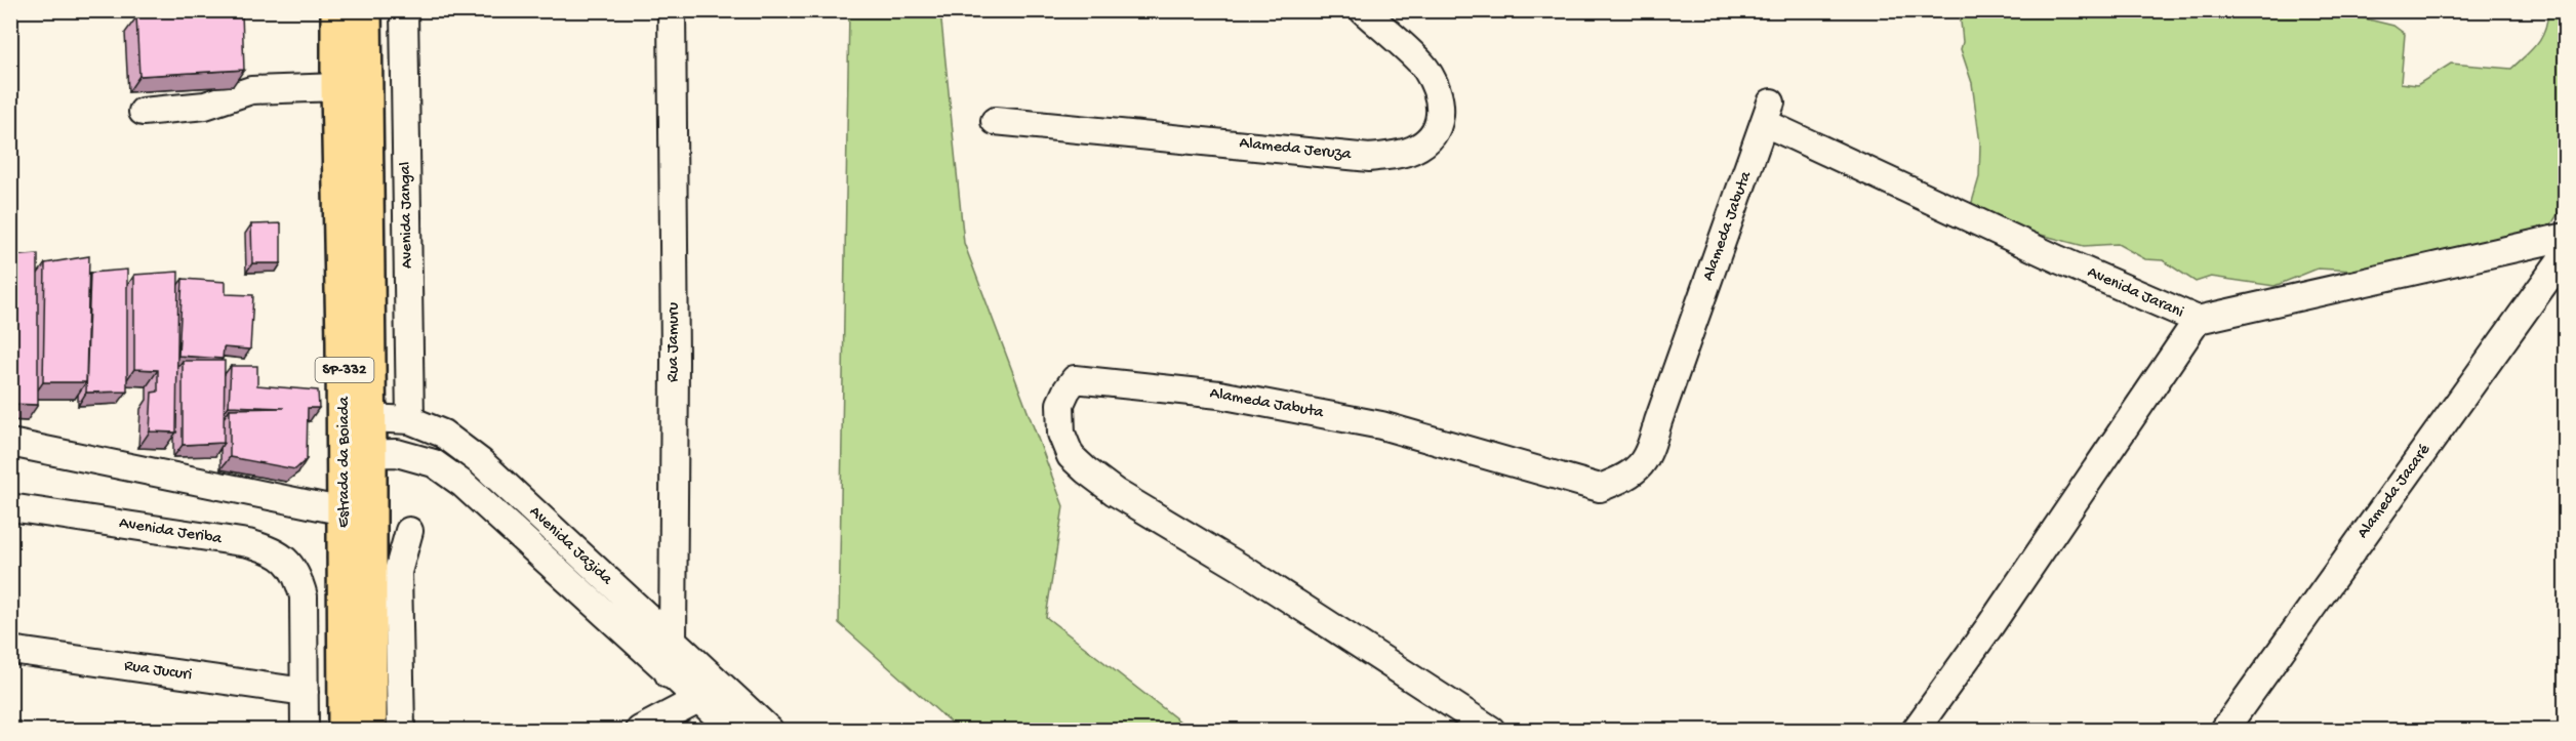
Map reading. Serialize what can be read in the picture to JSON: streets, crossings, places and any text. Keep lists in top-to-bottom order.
{
  "streets": {
    "main road": ["SP-332", "Estrada da Boiada"],
    "street": [
      "Alameda Jeruza",
      "Avenida Jangal",
      "Alameda Jabuta",
      "Avenida Jarani",
      "Rua Jamuru",
      "Alameda Jacaré",
      "Avenida Jeriba",
      "Avenida Jazida",
      "Rua Jucuri"
    ]
  },
  "crossings": [
    ["Avenida Jangal", "Avenida Jazida"],
    ["Alameda Jabuta", "Avenida Jarani"],
    ["Rua Jamuru", "Avenida Jazida"],
    ["Estrada da Boiada", "Avenida Jazida"],
    ["Avenida Jeriba", "Rua Jucuri"]
  ]
}
